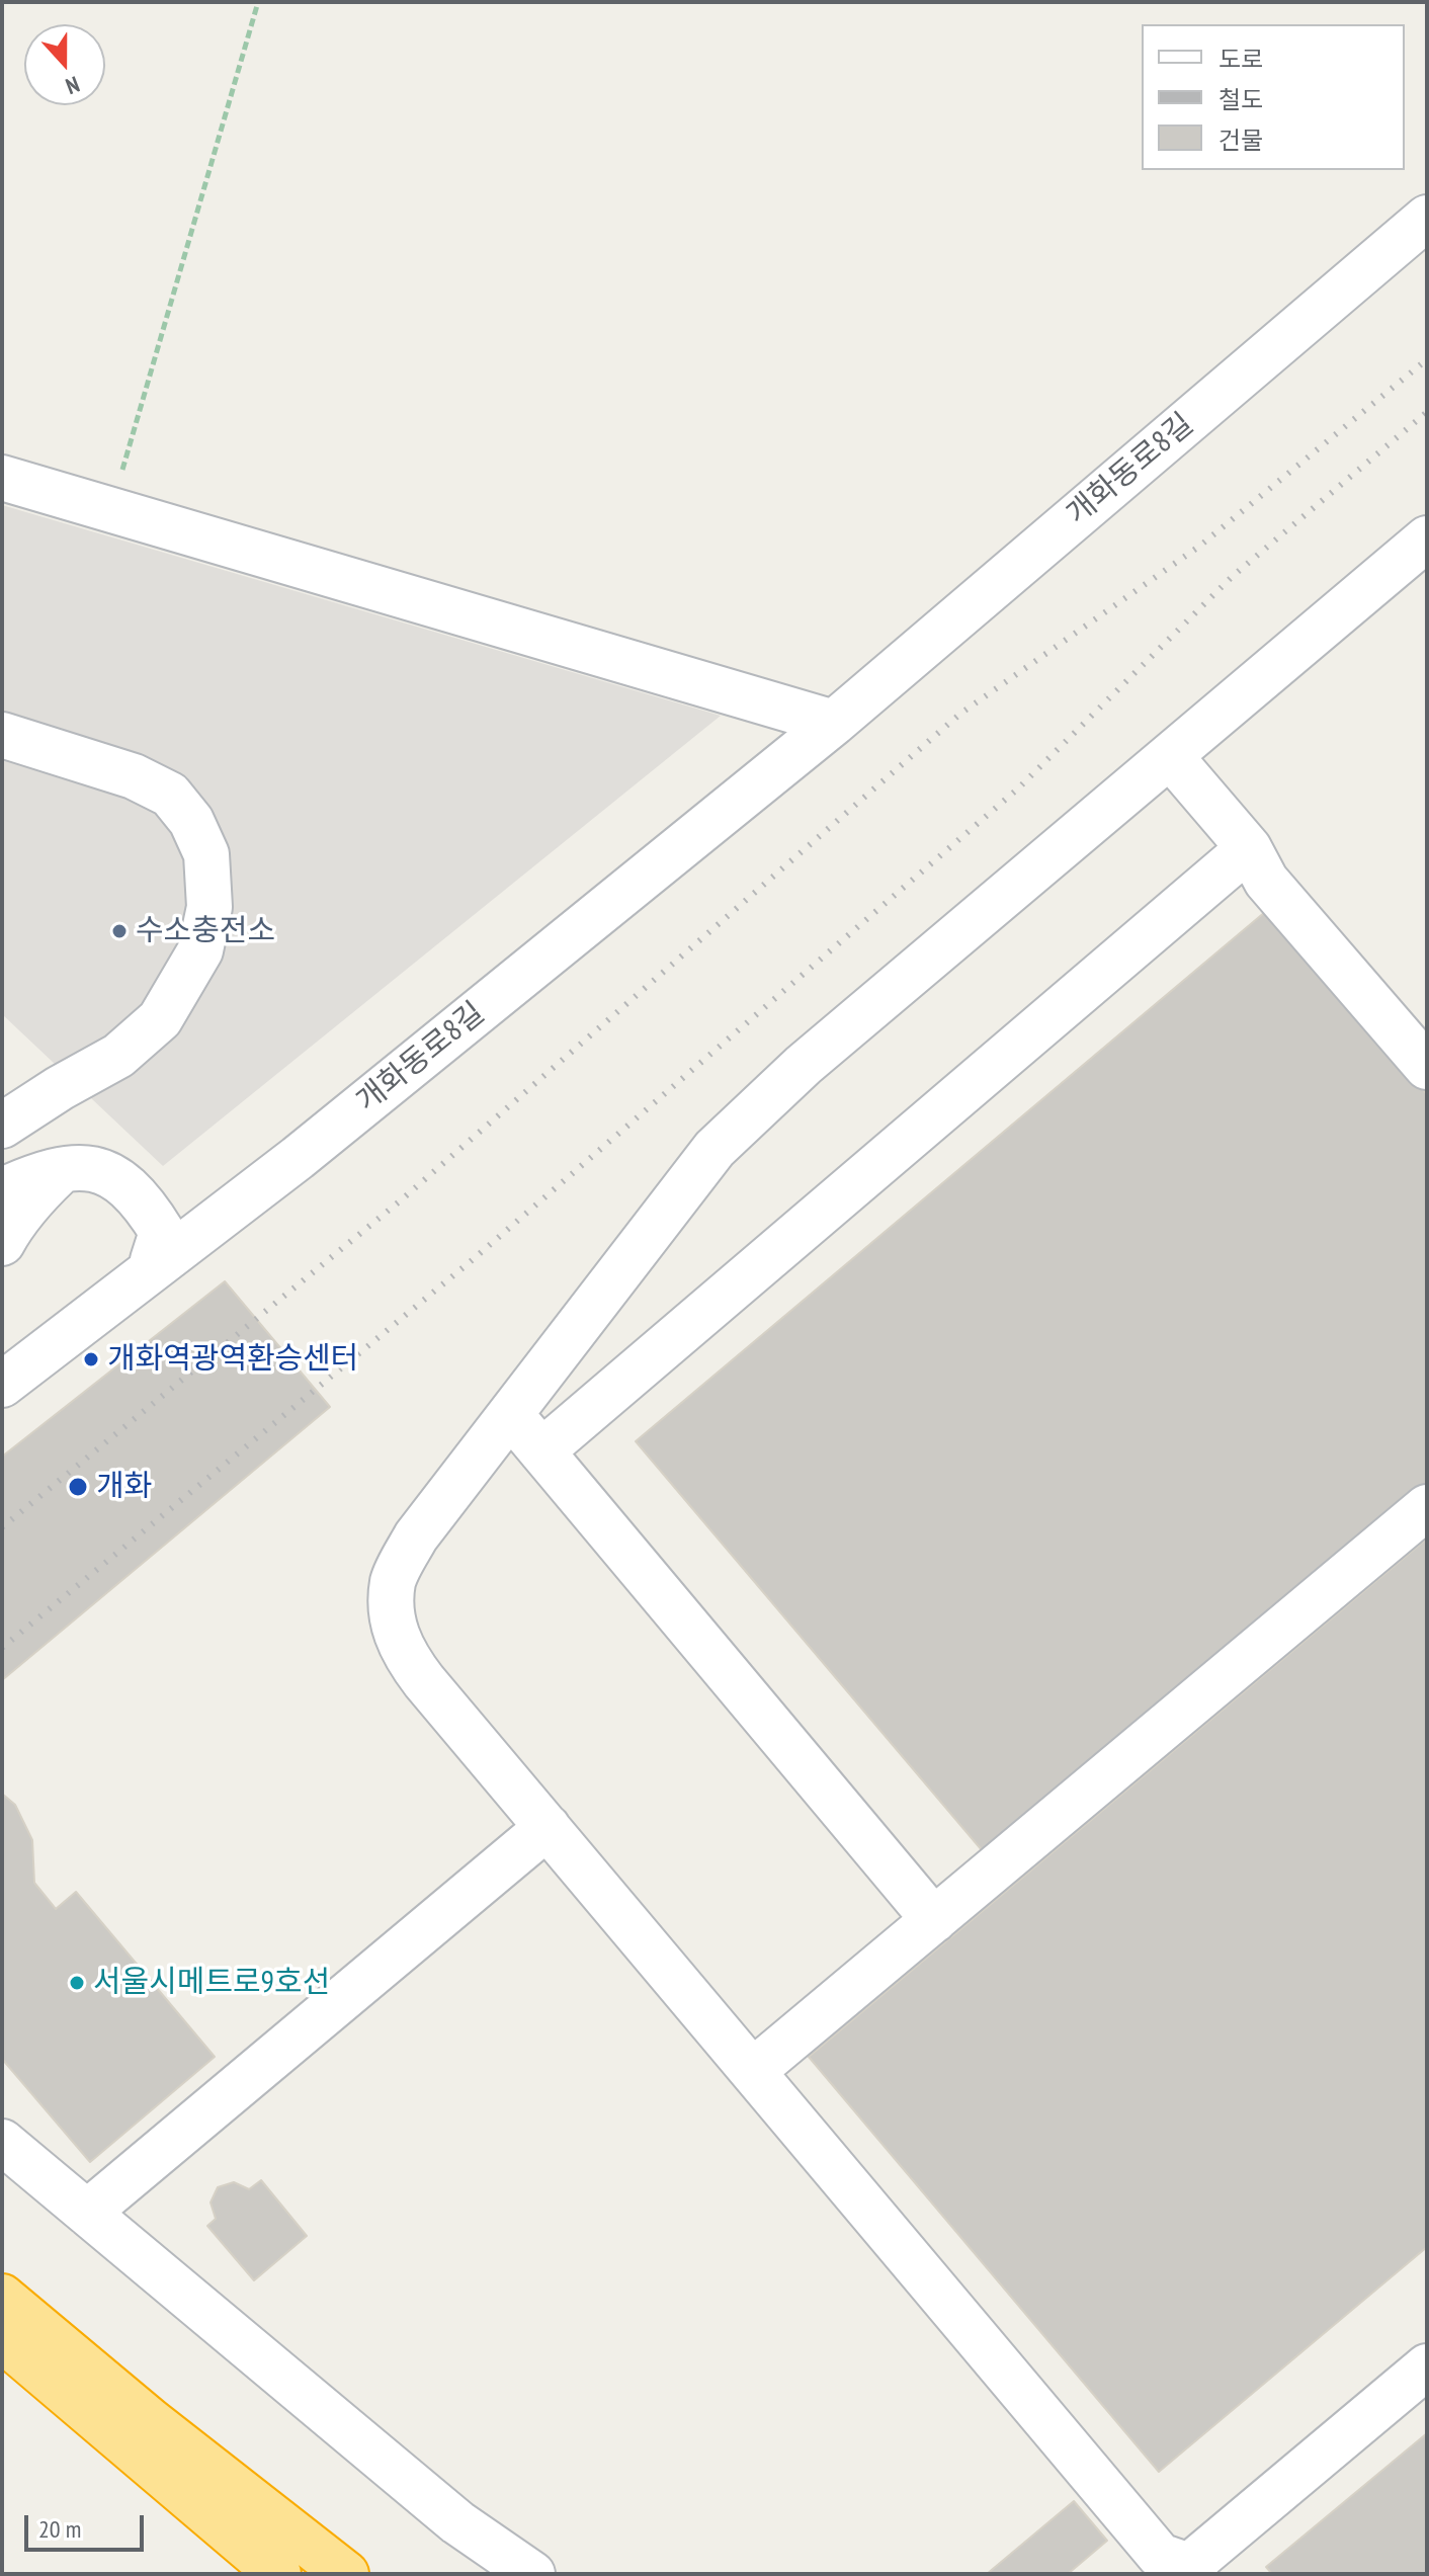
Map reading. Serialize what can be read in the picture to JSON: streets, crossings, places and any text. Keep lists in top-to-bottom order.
{
  "streets": {
    "street": ["개화동로8길"]
  },
  "places": [
    "수소충전소",
    "개화역광역환승센터",
    "개화",
    "서울시메트로9호선"
  ],
  "legend": ["도로", "철도", "건물"],
  "scale_bar": "20 m",
  "north": "bottom"
}
